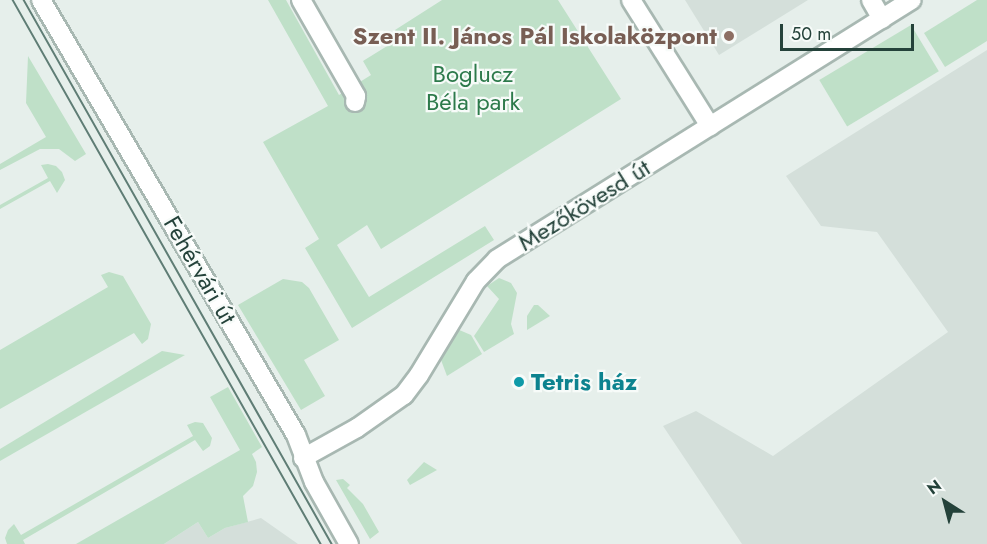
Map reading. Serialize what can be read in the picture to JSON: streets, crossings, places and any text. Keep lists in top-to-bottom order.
{
  "streets": {
    "street": ["Mezőkövesd út", "Fehérvári út"]
  },
  "crossings": [
    ["Mezőkövesd út", "Fehérvári út"]
  ],
  "parks": ["Boglucz Béla park"],
  "places": ["Szent II. János Pál Iskolaközpont", "Tetris ház"],
  "scale_bar": "50 m",
  "north": "top left"
}
